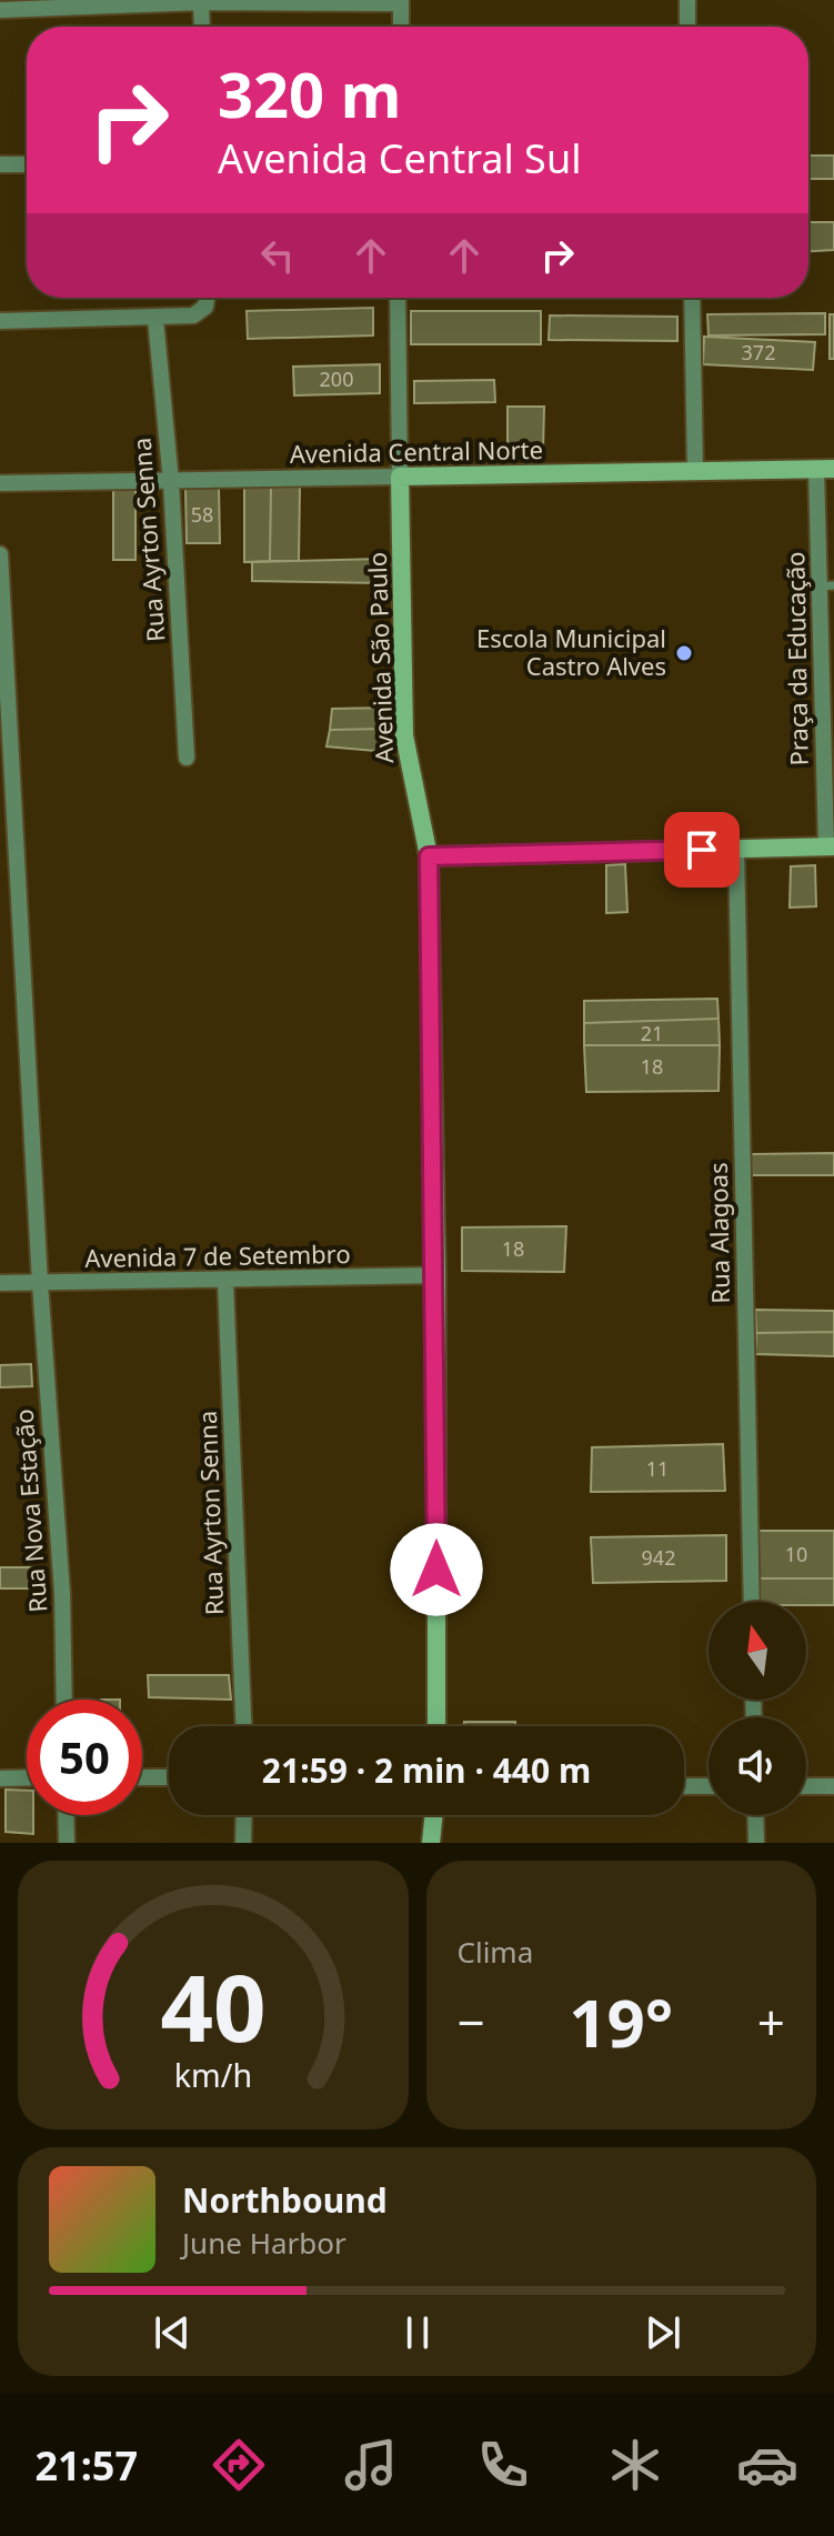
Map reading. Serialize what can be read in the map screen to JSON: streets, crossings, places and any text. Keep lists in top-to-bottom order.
{
  "streets": {
    "main road": ["Avenida Central Norte", "Avenida São Paulo"],
    "street": [
      "Rua Ayrton Senna",
      "Praça da Educação",
      "Rua Alagoas",
      "Avenida 7 de Setembro",
      "Rua Nova Estação"
    ]
  },
  "crossings": [
    ["Avenida Central Norte", "Rua Ayrton Senna"],
    ["Avenida Central Norte", "Avenida São Paulo"],
    ["Avenida Central Norte", "Praça da Educação"],
    ["Rua Ayrton Senna", "Avenida 7 de Setembro"],
    ["Avenida São Paulo", "Avenida 7 de Setembro"],
    ["Avenida 7 de Setembro", "Rua Nova Estação"]
  ],
  "places": ["Escola Municipal Castro Alves"],
  "house_numbers": [
    "372",
    "200",
    "58",
    "21",
    "18",
    "18",
    "11",
    "10",
    "942"
  ],
  "north": "top",
  "page": {
    "turn": ["320 m", "Avenida Central Sul"],
    "limit": "50",
    "trip": "21:59 · 2 min · 440 m",
    "tile": "Clima",
    "heat": ["−", "19°", "+"],
    "song": ["Northbound", "June Harbor"],
    "tabs": "21:57",
    "gauge": ["40", "km/h"]
  }
}
